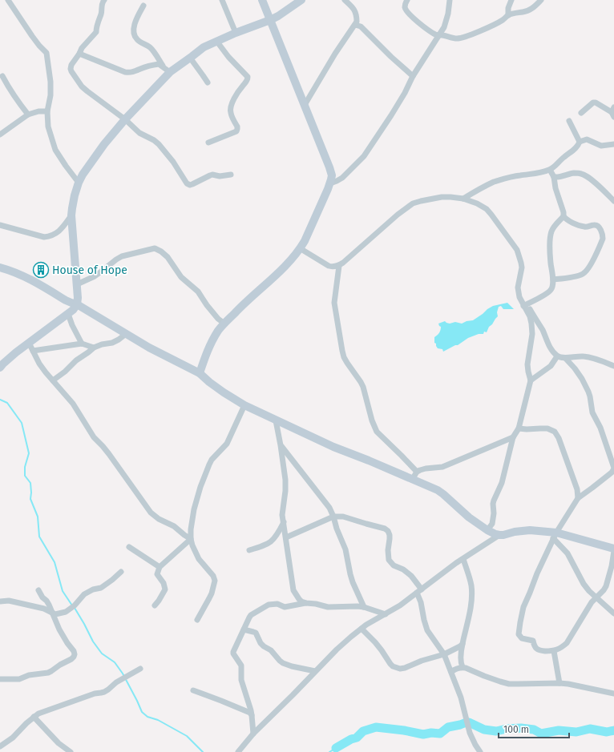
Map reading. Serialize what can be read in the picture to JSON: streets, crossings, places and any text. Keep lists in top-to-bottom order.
{
  "places": {
    "building": ["House of Hope"]
  },
  "scale_bar": "100 m"
}
